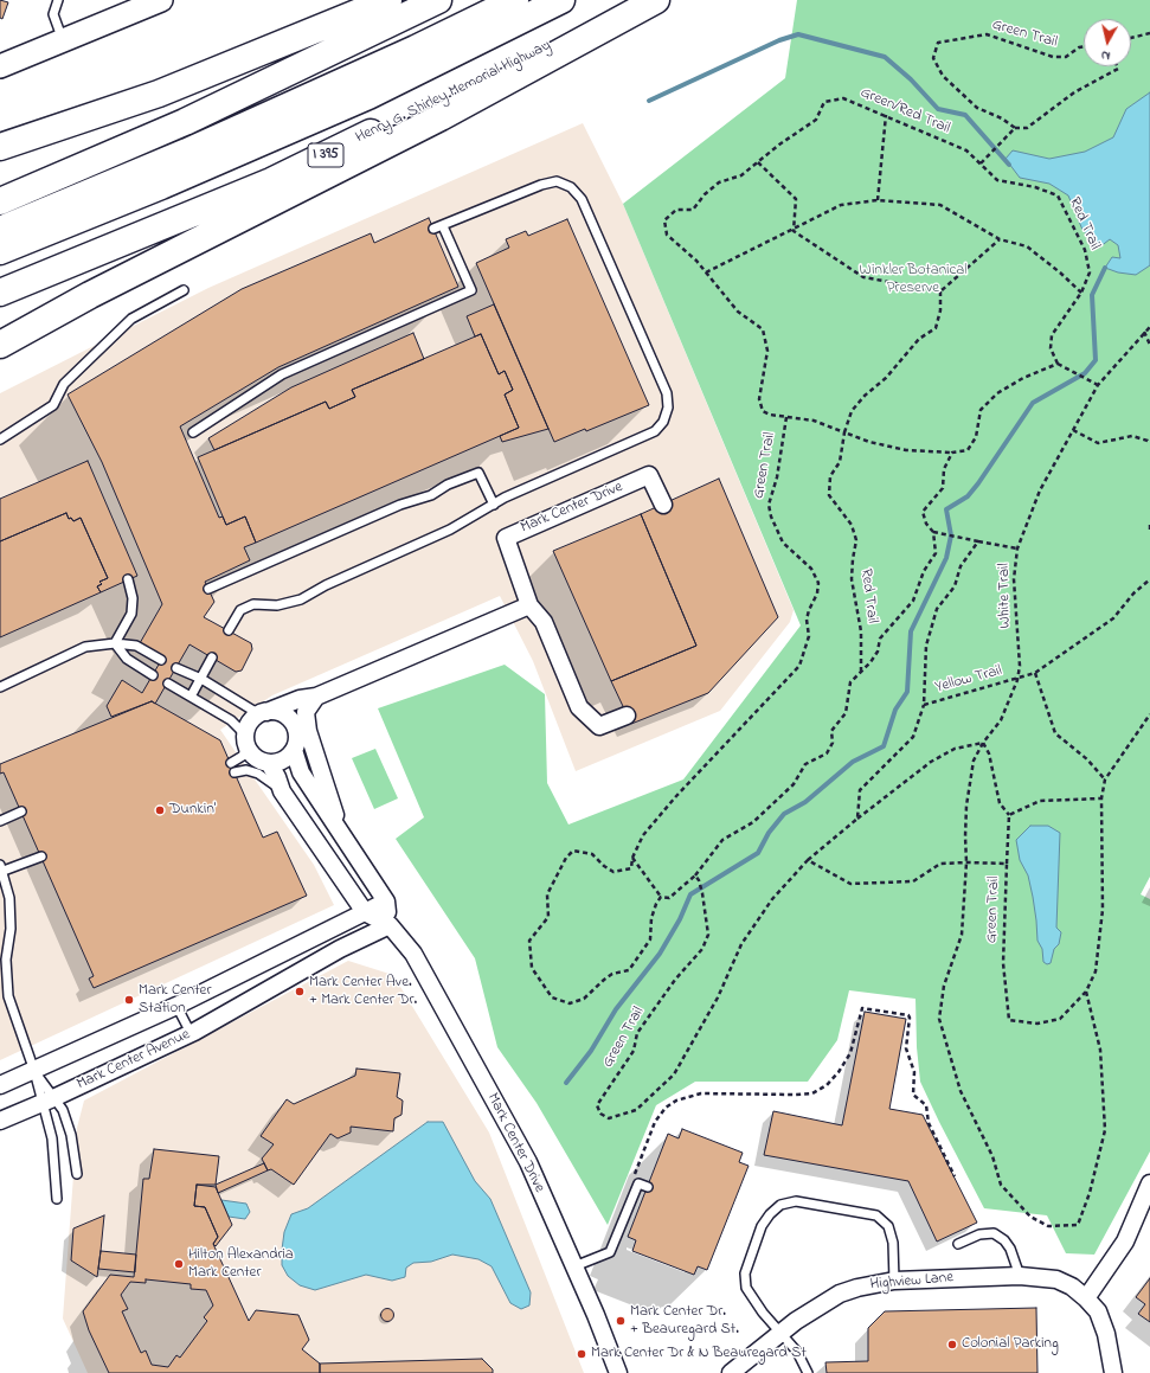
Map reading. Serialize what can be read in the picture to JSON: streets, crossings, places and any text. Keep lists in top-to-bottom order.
{
  "streets": {
    "highway": ["Henry G. Shirley Memorial Highway", "I 395"],
    "street": ["Mark Center Drive", "Mark Center Avenue", "Highview Lane"],
    "path": [
      "Green Trail",
      "Green/Red Trail",
      "Red Trail",
      "White Trail",
      "Yellow Trail"
    ]
  },
  "crossings": [
    ["Green Trail", "Green/Red Trail"],
    ["Green Trail", "White Trail"],
    ["Green/Red Trail", "Red Trail"],
    ["Mark Center Drive", "Mark Center Avenue"],
    ["White Trail", "Yellow Trail"]
  ],
  "parks": ["Winkler Botanical Preserve"],
  "places": [
    "Dunkin'",
    "Mark Center Ave. + Mark Center Dr.",
    "Mark Center Station",
    "Hilton Alexandria Mark Center",
    "Mark Center Dr. + Beauregard St.",
    "Colonial Parking",
    "Mark Center Dr & N Beauregard St"
  ],
  "north": "bottom"
}
